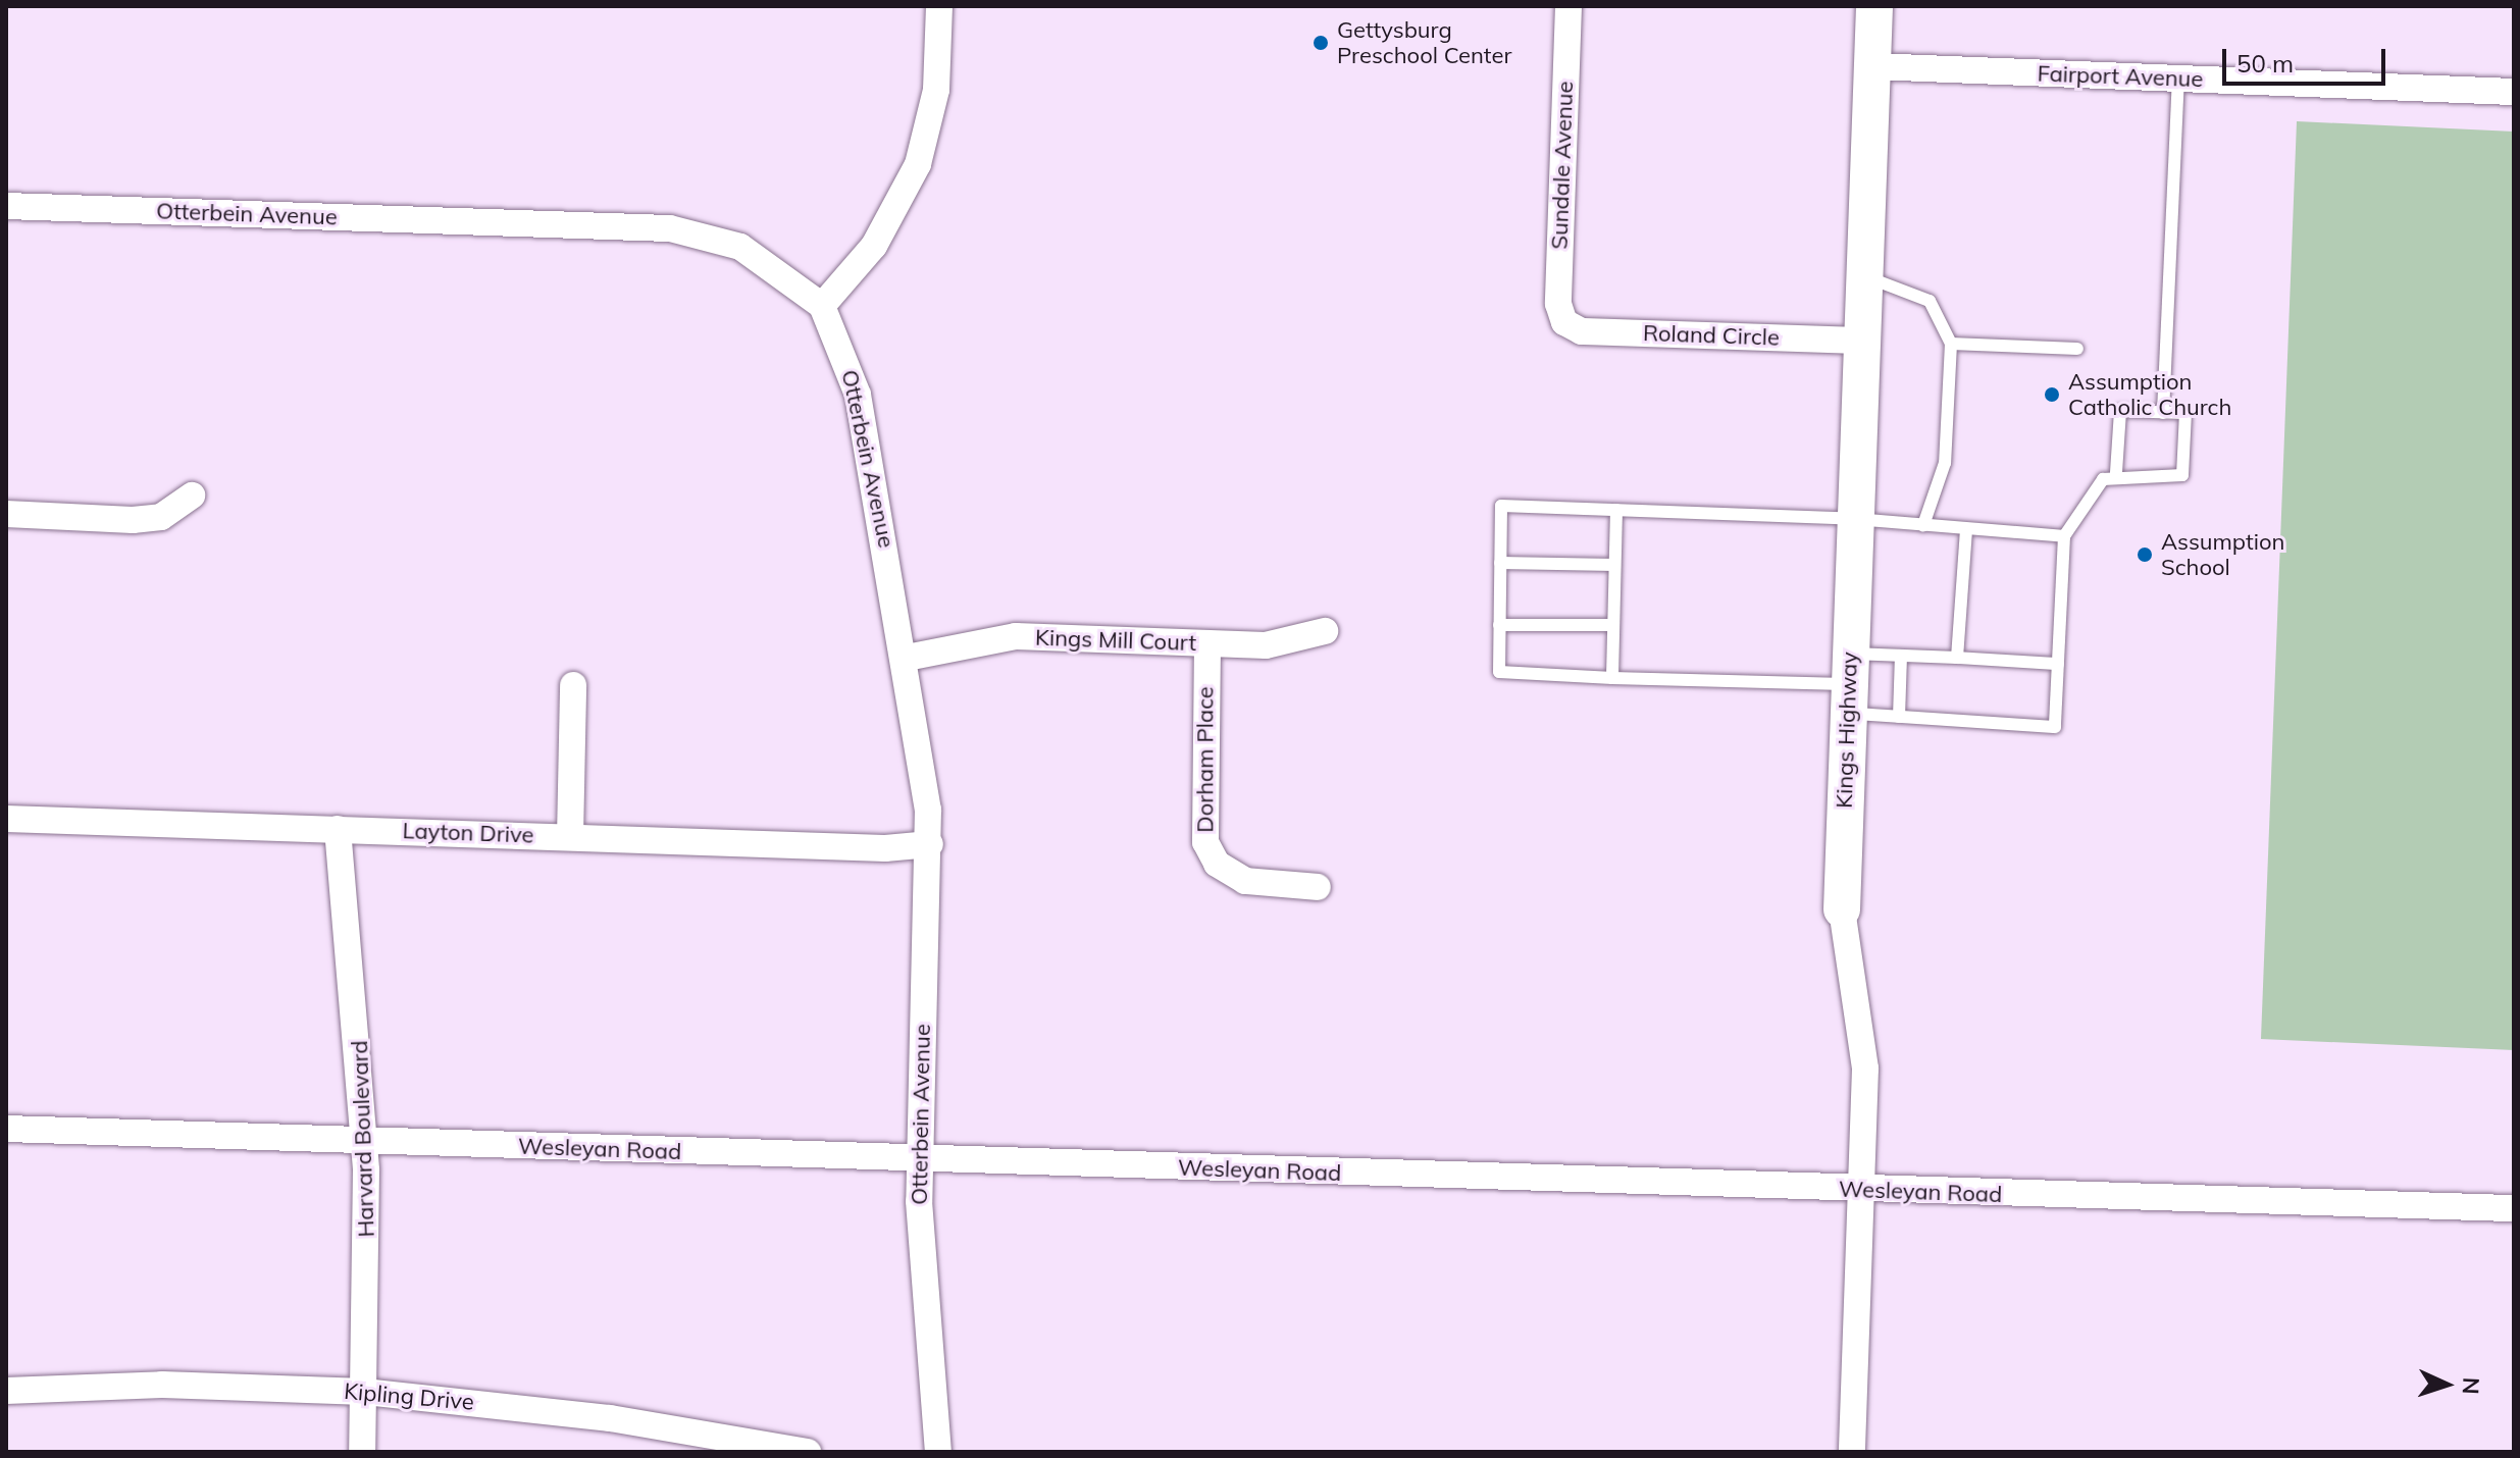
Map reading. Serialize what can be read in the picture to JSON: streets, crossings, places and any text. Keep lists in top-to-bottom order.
{
  "streets": {
    "street": [
      "Fairport Avenue",
      "Sundale Avenue",
      "Otterbein Avenue",
      "Roland Circle",
      "Kings Mill Court",
      "Kings Highway",
      "Dorham Place",
      "Layton Drive",
      "Harvard Boulevard",
      "Wesleyan Road",
      "Kipling Drive"
    ]
  },
  "crossings": [
    ["Fairport Avenue", "Kings Highway"],
    ["Sundale Avenue", "Roland Circle"],
    ["Otterbein Avenue", "Kings Mill Court"],
    ["Otterbein Avenue", "Layton Drive"],
    ["Otterbein Avenue", "Wesleyan Road"],
    ["Roland Circle", "Kings Highway"],
    ["Kings Mill Court", "Dorham Place"],
    ["Kings Highway", "Wesleyan Road"],
    ["Layton Drive", "Harvard Boulevard"],
    ["Harvard Boulevard", "Wesleyan Road"],
    ["Harvard Boulevard", "Kipling Drive"]
  ],
  "places": ["Gettysburg Preschool Center", "Assumption Catholic Church", "Assumption School"],
  "scale_bar": "50 m",
  "north": "right"
}
